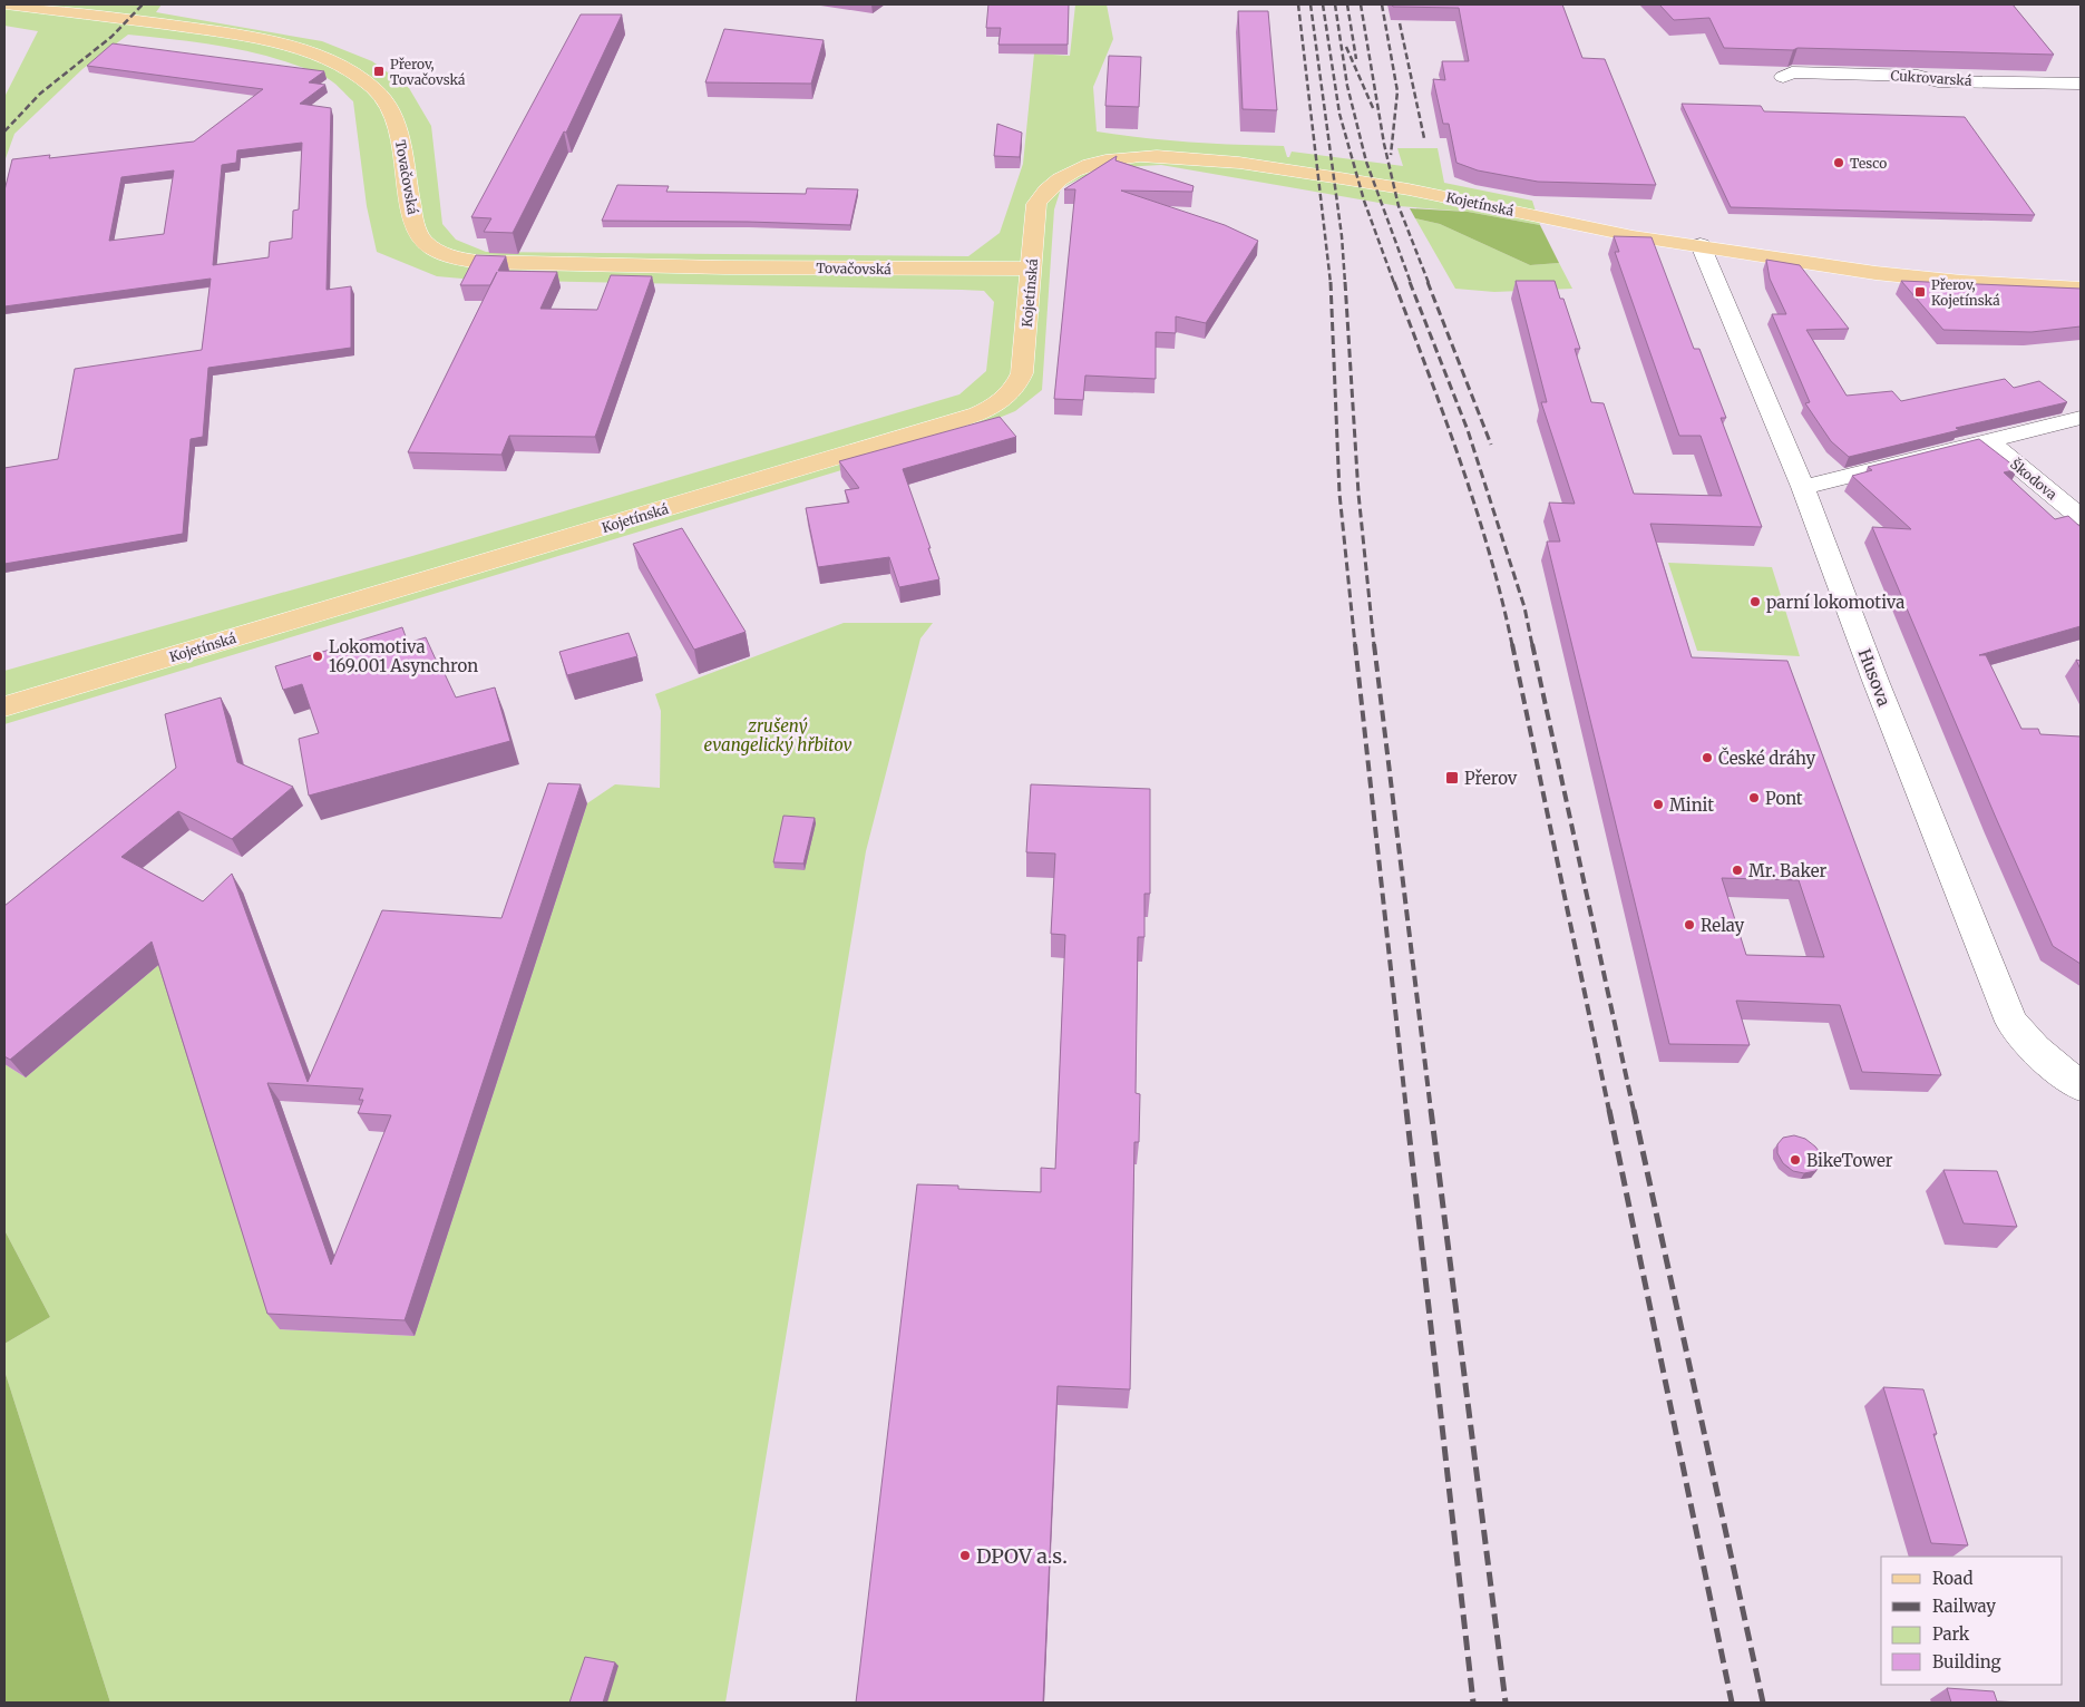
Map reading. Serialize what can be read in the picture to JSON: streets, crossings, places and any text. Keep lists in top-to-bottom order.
{
  "streets": {
    "main road": ["Tovačovská", "Kojetínská"],
    "street": ["Cukrovarská", "Škodova", "Husova"]
  },
  "crossings": [
    ["Tovačovská", "Kojetínská"],
    ["Kojetínská", "Husova"],
    ["Škodova", "Husova"]
  ],
  "parks": ["zrušený evangelický hřbitov"],
  "places": {
    "transit": ["Přerov, Tovačovská", "Přerov, Kojetínská", "Přerov"],
    "other": [
      "Tesco",
      "parní lokomotiva",
      "Lokomotiva 169.001 Asynchron",
      "České dráhy",
      "Pont",
      "Minit",
      "Mr. Baker",
      "Relay",
      "BikeTower",
      "DPOV a.s."
    ]
  },
  "legend": [
    "Road",
    "Railway",
    "Park",
    "Building"
  ]
}
